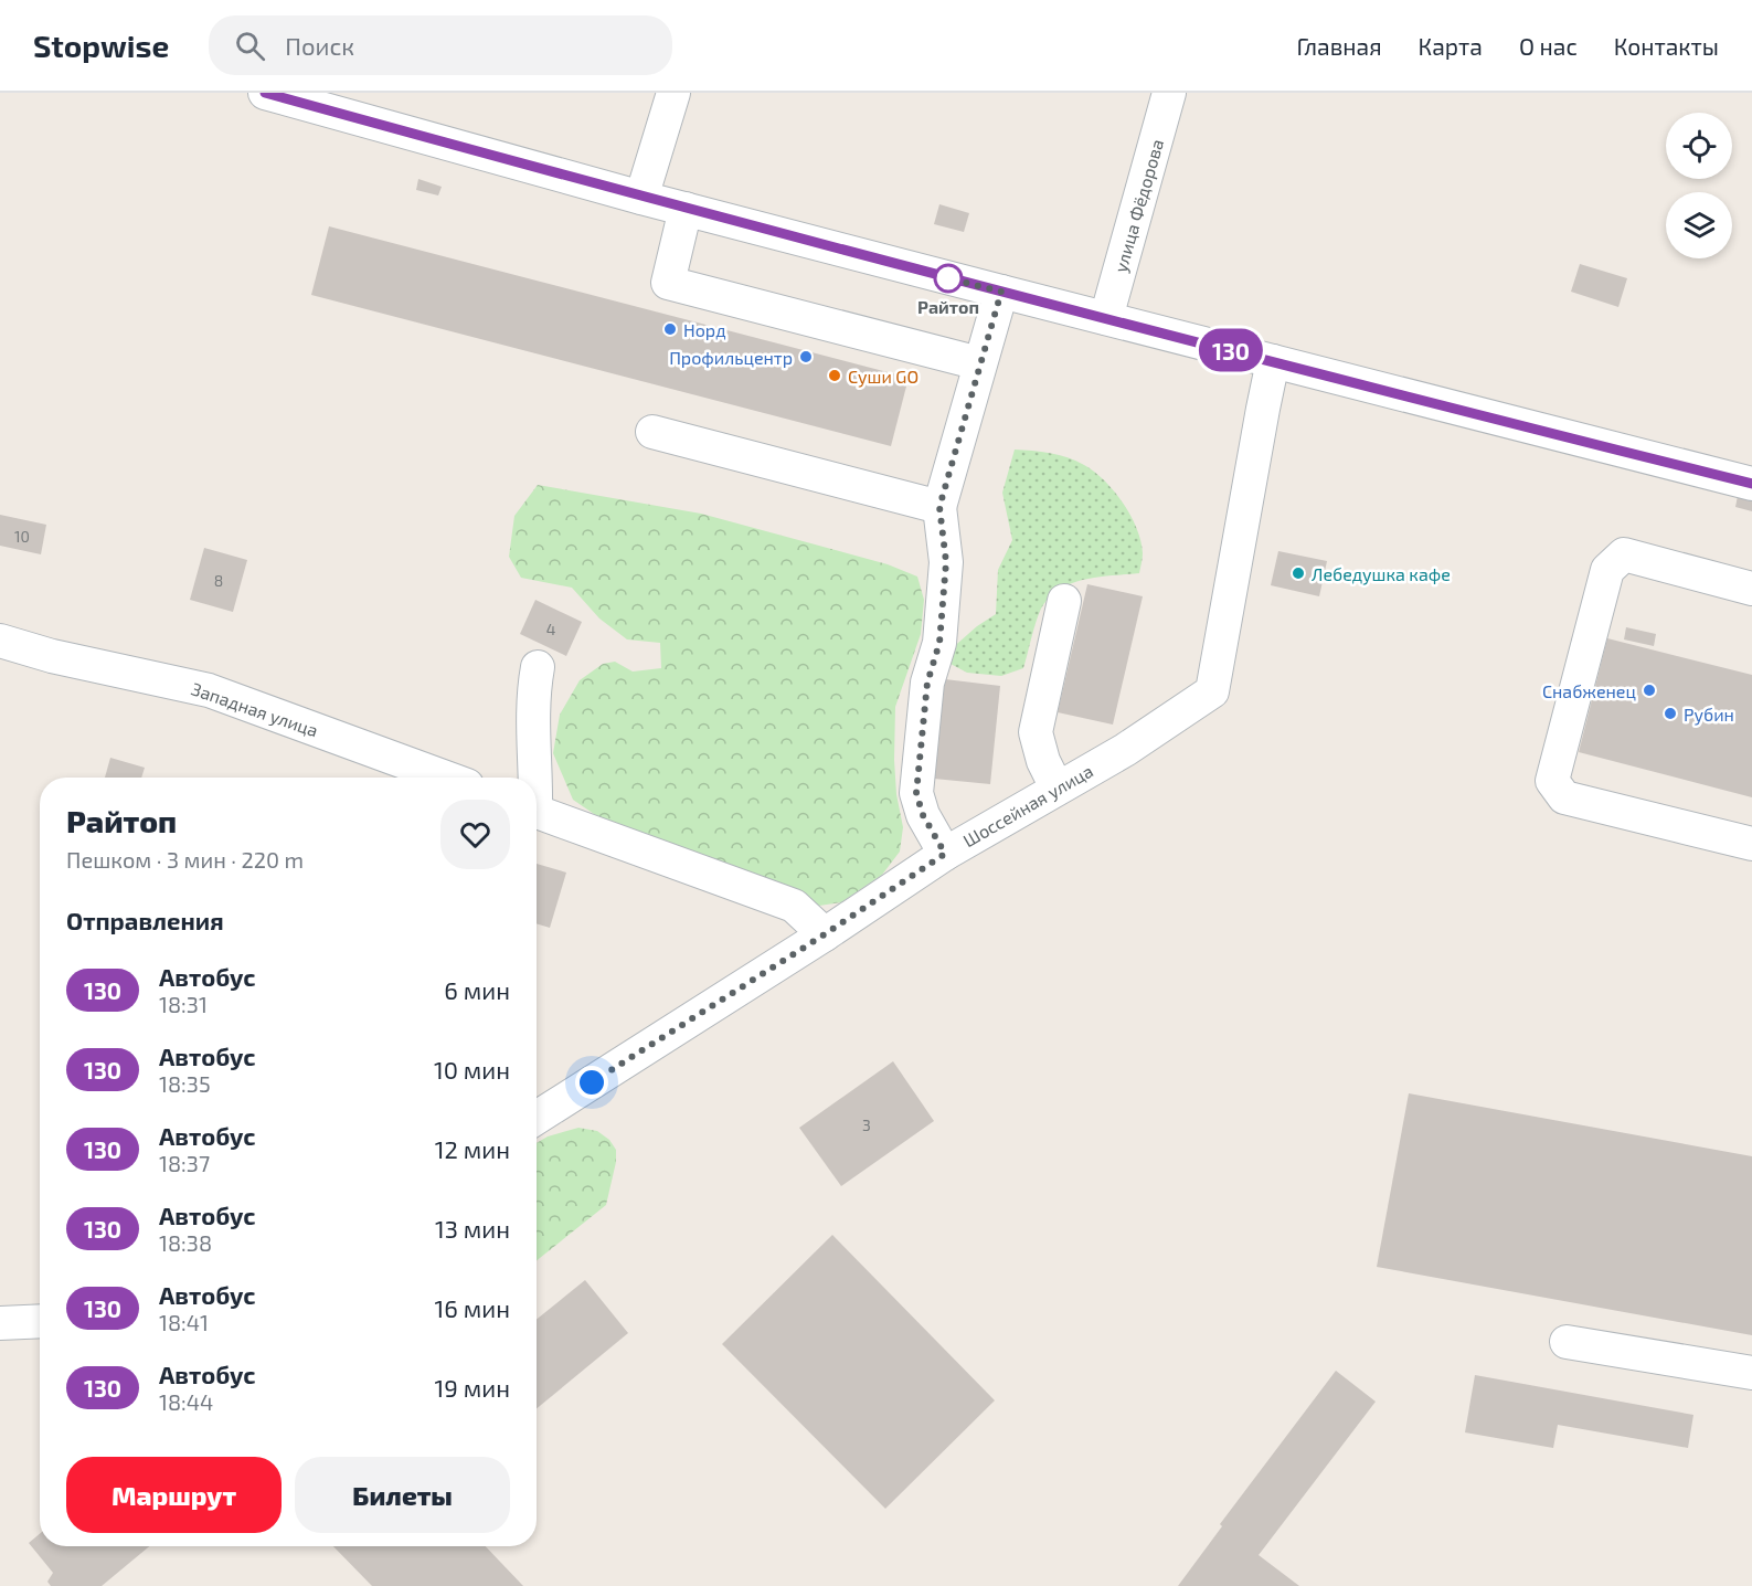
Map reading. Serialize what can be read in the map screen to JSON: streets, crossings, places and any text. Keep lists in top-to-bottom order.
{
  "streets": {
    "street": ["улица Фёдорова", "Западная улица", "Шоссейная улица"]
  },
  "places": [
    "Райтоп",
    "Норд",
    "Профильцентр",
    "Суши GO",
    "Лебедушка кафе",
    "Снабженец",
    "Рубин"
  ],
  "lines": ["bus line 130"],
  "house_numbers": [
    "10",
    "8",
    "4",
    "3"
  ],
  "page": {
    "header": "Stopwise",
    "search": "Поиск",
    "nav": [
      "Главная",
      "Карта",
      "О нас",
      "Контакты"
    ],
    "on_map": "130",
    "heading": [
      ["Райтоп", "Пешком · 3 мин · 220 m"],
      "Отправления"
    ],
    "list": [
      {
        "mark": "130",
        "name": "Автобус",
        "note": "18:31",
        "value": "6 мин"
      },
      {
        "mark": "130",
        "name": "Автобус",
        "note": "18:35",
        "value": "10 мин"
      },
      {
        "mark": "130",
        "name": "Автобус",
        "note": "18:37",
        "value": "12 мин"
      },
      {
        "mark": "130",
        "name": "Автобус",
        "note": "18:38",
        "value": "13 мин"
      },
      {
        "mark": "130",
        "name": "Автобус",
        "note": "18:41",
        "value": "16 мин"
      },
      {
        "mark": "130",
        "name": "Автобус",
        "note": "18:44",
        "value": "19 мин"
      }
    ],
    "buttons": ["Маршрут", "Билеты"]
  }
}
